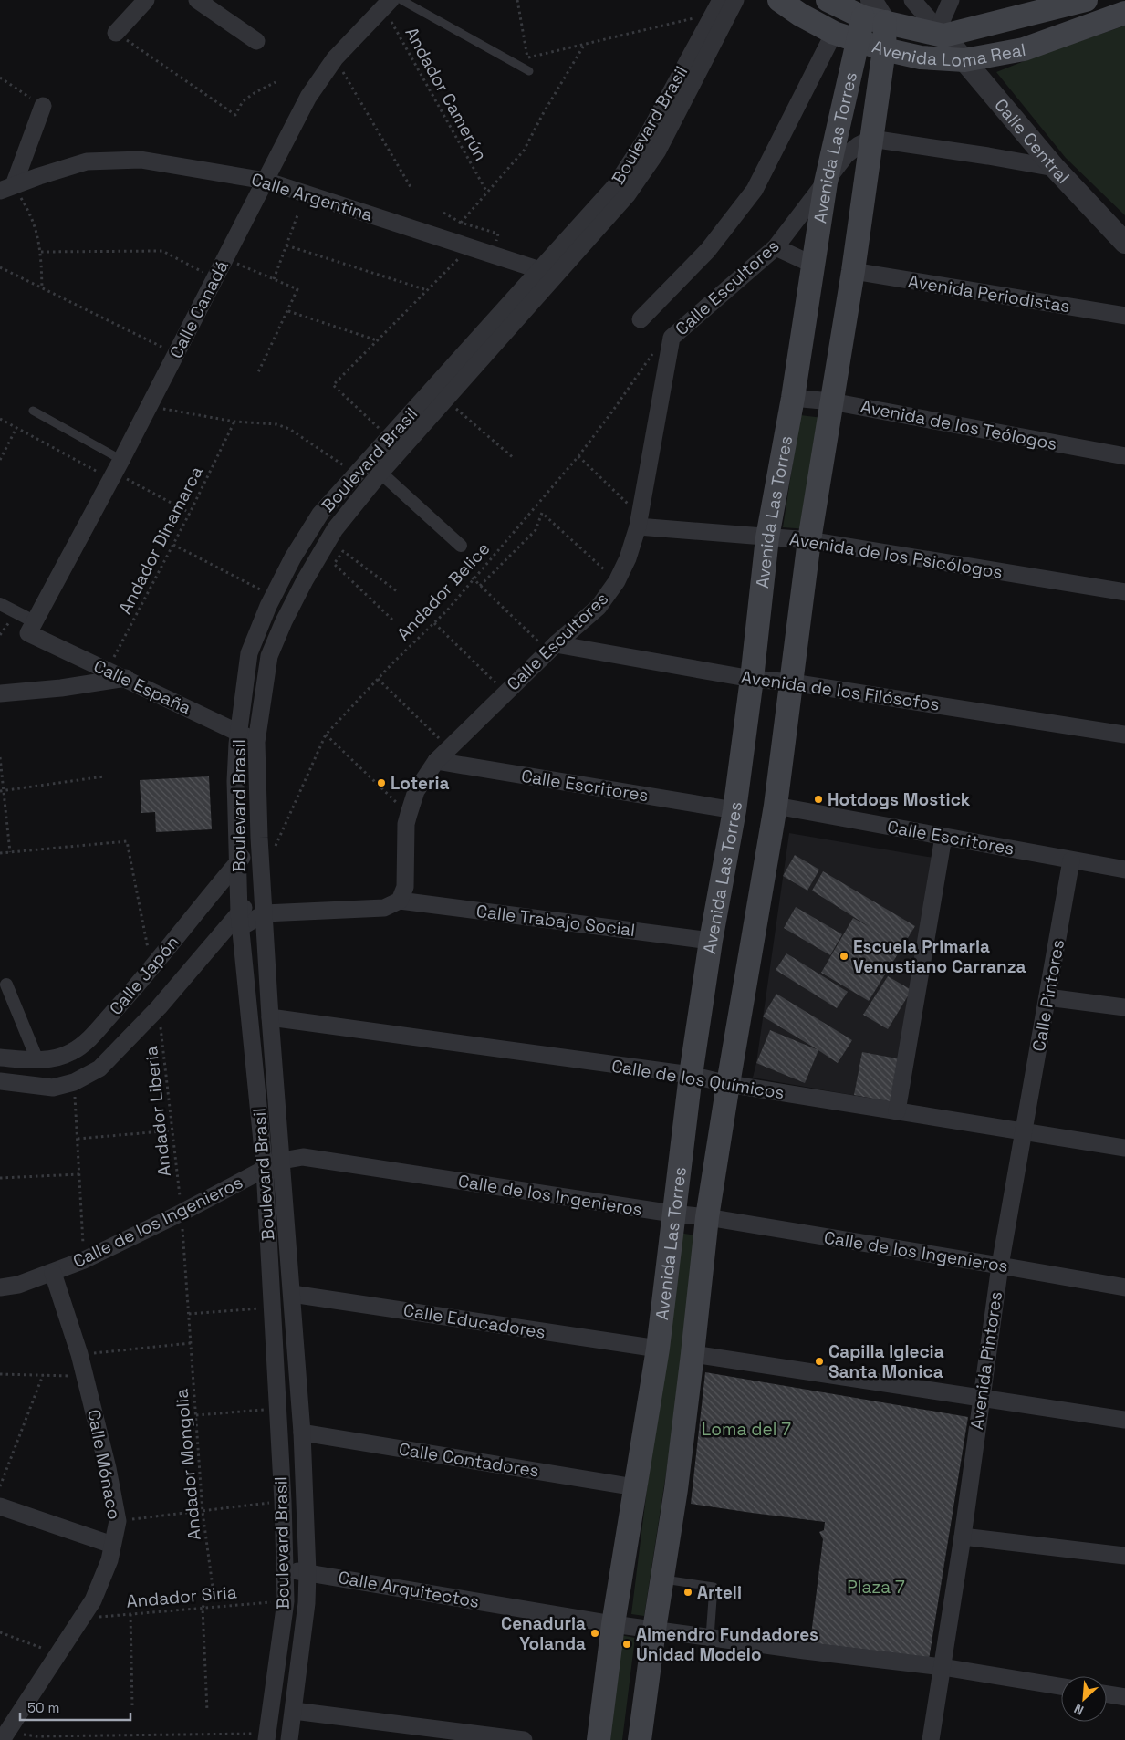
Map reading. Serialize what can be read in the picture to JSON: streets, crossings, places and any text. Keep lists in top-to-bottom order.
{
  "streets": {
    "main road": ["Avenida Loma Real", "Avenida Las Torres"],
    "street": [
      "Boulevard Brasil",
      "Calle Central",
      "Calle Argentina",
      "Calle Escultores",
      "Avenida Periodistas",
      "Calle Canadá",
      "Avenida de los Teólogos",
      "Avenida de los Psicólogos",
      "Calle España",
      "Avenida de los Filósofos",
      "Calle Escritores",
      "Calle Trabajo Social",
      "Calle Japón",
      "Calle Pintores",
      "Calle de los Químicos",
      "Calle de los Ingenieros",
      "Calle Educadores",
      "Avenida Pintores",
      "Calle Contadores",
      "Calle Mónaco",
      "Calle Arquitectos"
    ],
    "path": [
      "Andador Camerún",
      "Andador Dinamarca",
      "Andador Belice",
      "Andador Liberia",
      "Andador Mongolia",
      "Andador Siria"
    ]
  },
  "crossings": [
    ["Avenida Loma Real", "Calle Central"],
    ["Avenida Loma Real", "Avenida Las Torres"],
    ["Andador Camerún", "Calle Canadá"],
    ["Boulevard Brasil", "Calle Argentina"],
    ["Boulevard Brasil", "Andador Belice"],
    ["Boulevard Brasil", "Calle España"],
    ["Boulevard Brasil", "Calle Japón"],
    ["Boulevard Brasil", "Calle de los Químicos"],
    ["Boulevard Brasil", "Calle de los Ingenieros"],
    ["Boulevard Brasil", "Calle Educadores"],
    ["Boulevard Brasil", "Calle Contadores"],
    ["Boulevard Brasil", "Calle Arquitectos"],
    ["Boulevard Brasil", "Andador Siria"],
    ["Avenida Las Torres", "Calle Escultores"],
    ["Avenida Las Torres", "Avenida Periodistas"],
    ["Avenida Las Torres", "Avenida de los Teólogos"],
    ["Avenida Las Torres", "Avenida de los Psicólogos"],
    ["Avenida Las Torres", "Avenida de los Filósofos"],
    ["Avenida Las Torres", "Calle Escritores"],
    ["Avenida Las Torres", "Calle Trabajo Social"],
    ["Avenida Las Torres", "Calle de los Químicos"],
    ["Avenida Las Torres", "Calle de los Ingenieros"],
    ["Avenida Las Torres", "Calle Educadores"],
    ["Avenida Las Torres", "Calle Contadores"],
    ["Avenida Las Torres", "Calle Arquitectos"],
    ["Calle Argentina", "Calle Canadá"],
    ["Calle Escultores", "Avenida de los Psicólogos"],
    ["Calle Escultores", "Andador Belice"],
    ["Calle Escultores", "Avenida de los Filósofos"],
    ["Calle Escultores", "Calle Escritores"],
    ["Calle Escultores", "Calle Trabajo Social"],
    ["Calle Canadá", "Calle España"],
    ["Andador Dinamarca", "Calle España"],
    ["Andador Belice", "Calle Japón"],
    ["Calle Escritores", "Calle Pintores"],
    ["Calle Japón", "Andador Liberia"],
    ["Calle Pintores", "Calle de los Químicos"],
    ["Calle Pintores", "Avenida Pintores"],
    ["Calle de los Químicos", "Avenida Pintores"],
    ["Andador Liberia", "Calle de los Ingenieros"],
    ["Andador Liberia", "Andador Mongolia"],
    ["Calle de los Ingenieros", "Avenida Pintores"],
    ["Calle de los Ingenieros", "Calle Mónaco"],
    ["Calle de los Ingenieros", "Andador Mongolia"],
    ["Avenida Pintores", "Calle Arquitectos"],
    ["Calle Mónaco", "Andador Siria"],
    ["Andador Mongolia", "Andador Siria"]
  ],
  "parks": ["Loma del 7", "Plaza 7"],
  "places": [
    "Loteria",
    "Hotdogs Mostick",
    "Escuela Primaria Venustiano Carranza",
    "Capilla Iglecia Santa Monica",
    "Arteli",
    "Cenaduria Yolanda",
    "Almendro Fundadores Unidad Modelo"
  ],
  "scale_bar": "50 m",
  "north": "bottom left"
}
